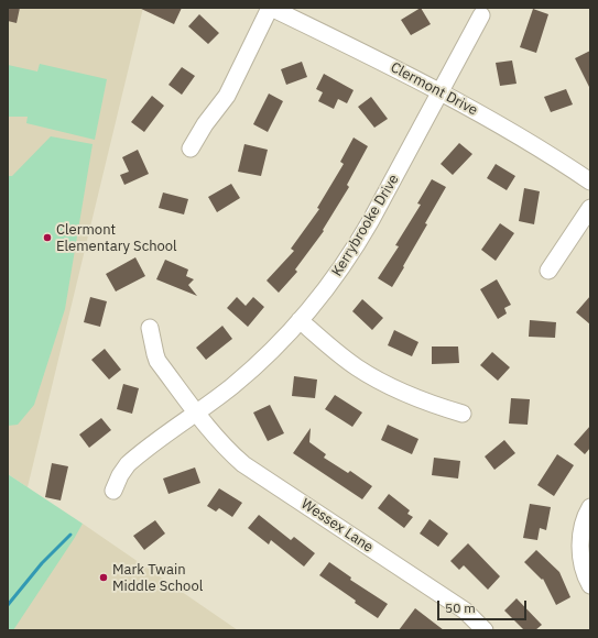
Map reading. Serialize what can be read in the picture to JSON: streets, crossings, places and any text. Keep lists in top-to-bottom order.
{
  "streets": {
    "street": ["Clermont Drive", "Kerrybrooke Drive", "Wessex Lane"]
  },
  "crossings": [
    ["Clermont Drive", "Kerrybrooke Drive"],
    ["Kerrybrooke Drive", "Wessex Lane"]
  ],
  "places": ["Clermont Elementary School", "Mark Twain Middle School"],
  "scale_bar": "50 m"
}
